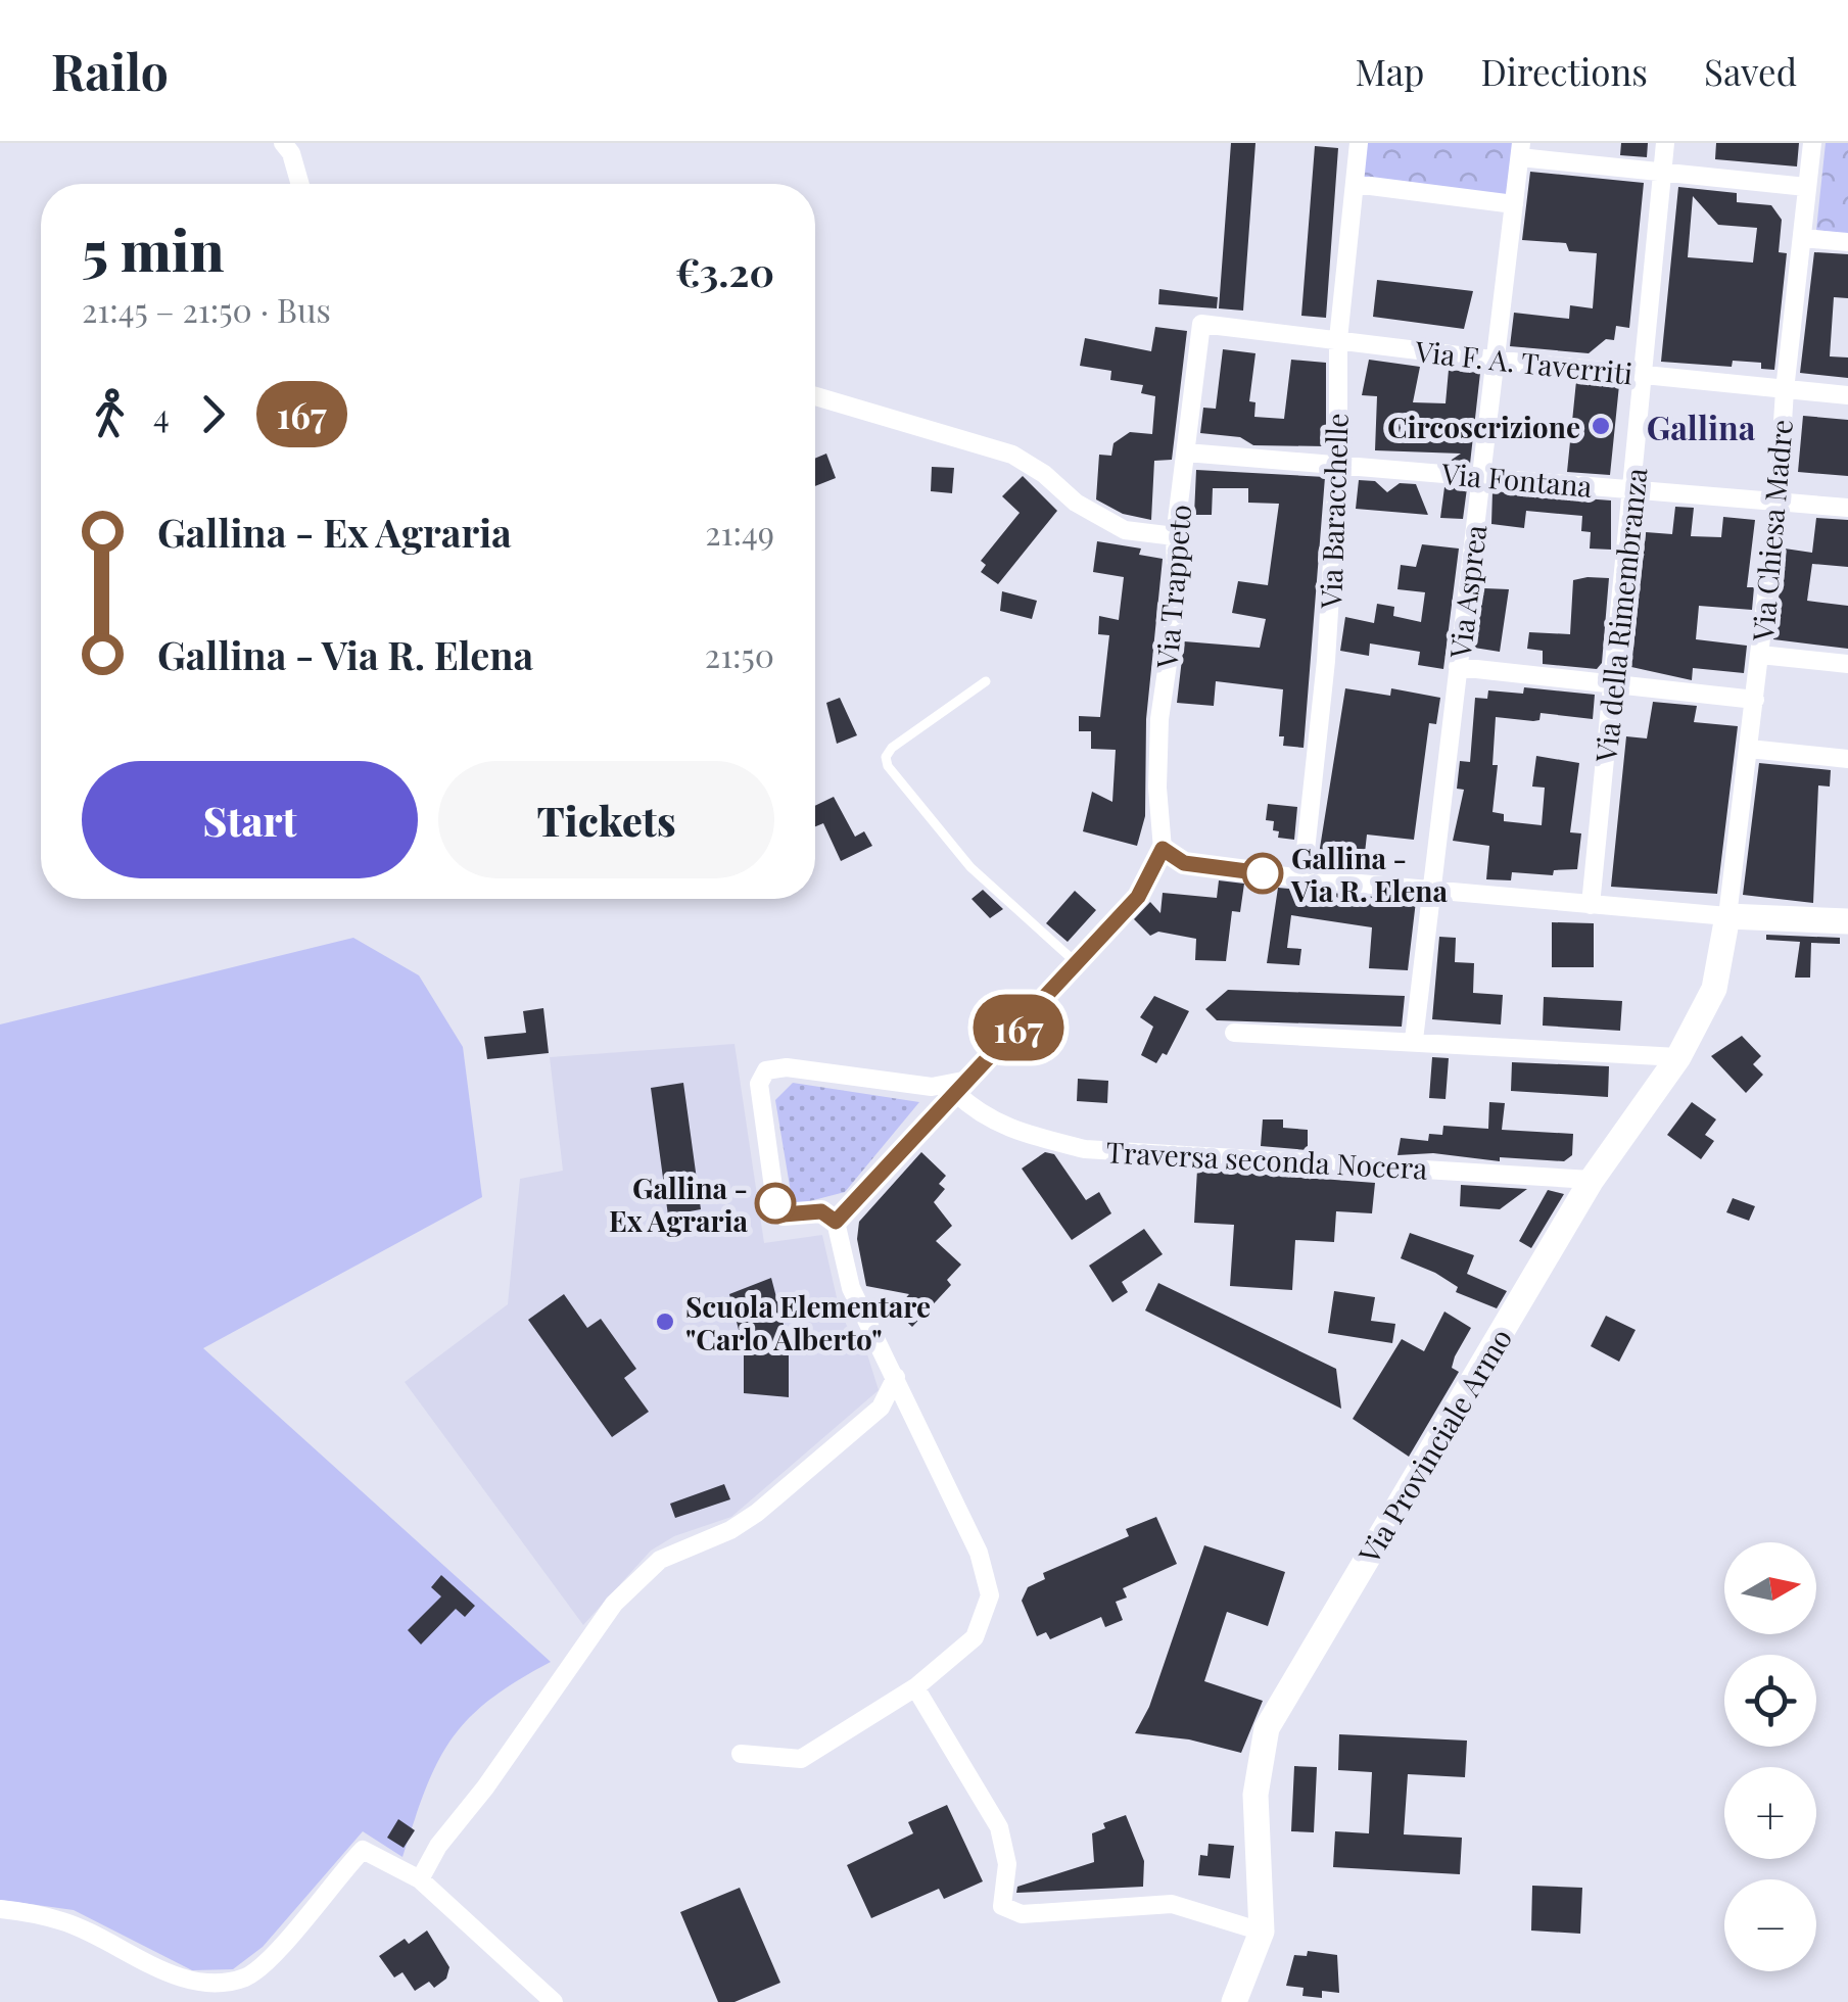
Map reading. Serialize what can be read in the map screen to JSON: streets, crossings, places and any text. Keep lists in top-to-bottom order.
{
  "streets": {
    "street": [
      "Via F. A. Taverriti",
      "Via Fontana",
      "Via Baracchelle",
      "Via Chiesa Madre",
      "Via Trappeto",
      "Via Asprea",
      "Via della Rimembranza",
      "Traversa seconda Nocera",
      "Via Provinciale Armo"
    ]
  },
  "crossings": [
    ["Via F. A. Taverriti", "Via Baracchelle"],
    ["Via F. A. Taverriti", "Via Chiesa Madre"],
    ["Via F. A. Taverriti", "Via Trappeto"],
    ["Via F. A. Taverriti", "Via Asprea"],
    ["Via F. A. Taverriti", "Via della Rimembranza"],
    ["Via Fontana", "Via Baracchelle"],
    ["Via Fontana", "Via Chiesa Madre"],
    ["Via Fontana", "Via Trappeto"],
    ["Via Fontana", "Via Asprea"],
    ["Via Fontana", "Via della Rimembranza"],
    ["Via Chiesa Madre", "Via Provinciale Armo"],
    ["Traversa seconda Nocera", "Via Provinciale Armo"]
  ],
  "districts": ["Gallina"],
  "places": [
    "Circoscrizione",
    "Gallina - Via R. Elena",
    "Gallina - Ex Agraria",
    "Scuola Elementare \"Carlo Alberto\""
  ],
  "lines": ["bus line 167"],
  "north": "right",
  "page": {
    "header": "Railo",
    "nav": ["Map", "Directions", "Saved"],
    "on_map": "167",
    "heading": ["5 min", "21:45 – 21:50 · Bus", "€3.20"],
    "legs": ["4", "167"],
    "list": [
      {
        "name": "Gallina - Ex Agraria",
        "value": "21:49"
      },
      {
        "name": "Gallina - Via R. Elena",
        "value": "21:50"
      }
    ],
    "buttons": ["Start", "Tickets"],
    "map_buttons": ["+", "−"]
  }
}
